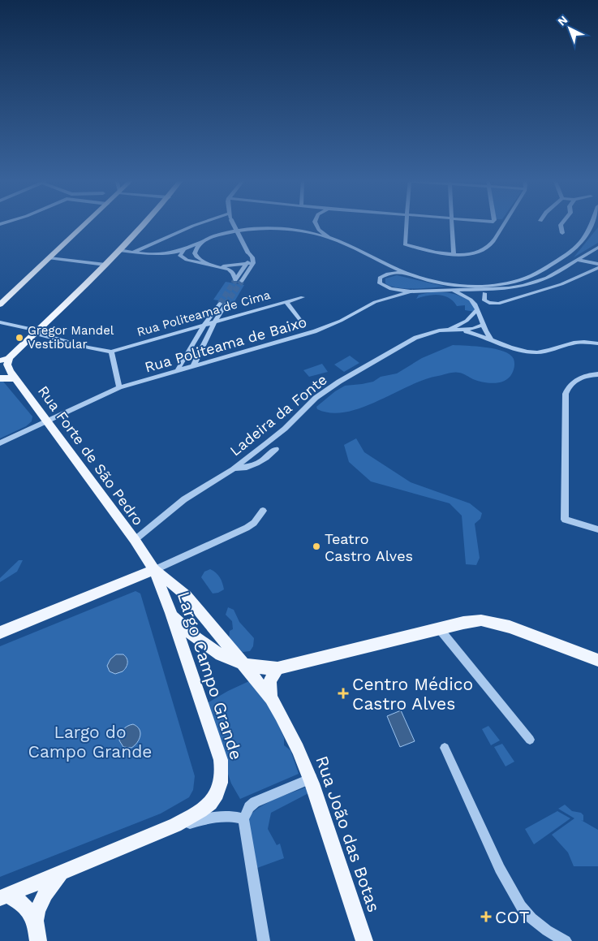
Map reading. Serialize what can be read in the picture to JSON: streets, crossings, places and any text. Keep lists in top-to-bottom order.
{
  "streets": {
    "main road": ["Rua Forte de São Pedro", "Largo Campo Grande", "Rua João das Botas"],
    "street": ["Rua Politeama de Cima", "Rua Politeama de Baixo", "Ladeira da Fonte"]
  },
  "crossings": [
    ["Rua Politeama de Baixo", "Rua Forte de São Pedro"],
    ["Ladeira da Fonte", "Rua Forte de São Pedro"],
    ["Rua Forte de São Pedro", "Largo Campo Grande"],
    ["Largo Campo Grande", "Rua João das Botas"]
  ],
  "parks": ["Largo do Campo Grande"],
  "places": {
    "other": ["Gregor Mandel Vestibular", "Teatro Castro Alves"],
    "health": ["Centro Médico Castro Alves", "COT"]
  },
  "north": "top left"
}
